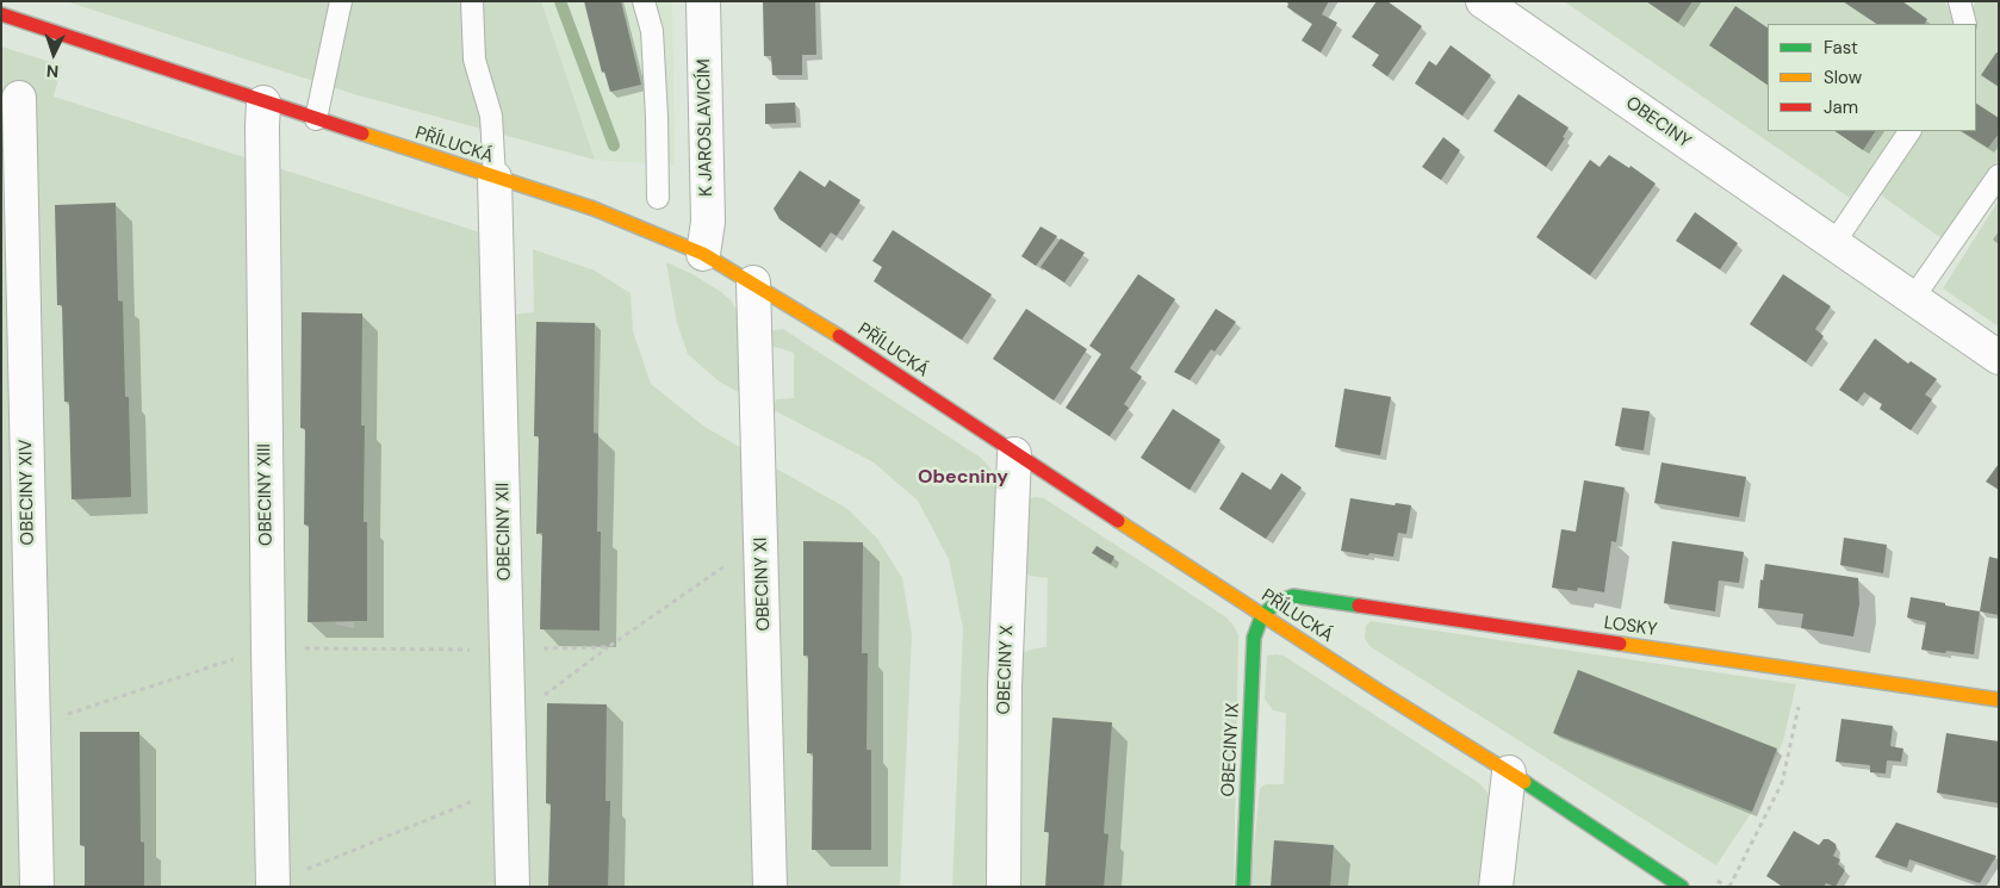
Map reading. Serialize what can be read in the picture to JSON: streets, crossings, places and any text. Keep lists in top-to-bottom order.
{
  "streets": {
    "street": [
      "OBECINY",
      "K JAROSLAVICÍM",
      "PŘÍLUCKÁ",
      "OBECINY XIV",
      "OBECINY XIII",
      "OBECINY XII",
      "OBECINY XI",
      "LOSKY",
      "OBECINY X",
      "OBECINY IX"
    ]
  },
  "crossings": [
    ["K JAROSLAVICÍM", "PŘÍLUCKÁ"],
    ["PŘÍLUCKÁ", "OBECINY XIII"],
    ["PŘÍLUCKÁ", "OBECINY XII"],
    ["PŘÍLUCKÁ", "OBECINY XI"],
    ["PŘÍLUCKÁ", "LOSKY"],
    ["PŘÍLUCKÁ", "OBECINY X"],
    ["PŘÍLUCKÁ", "OBECINY IX"],
    ["LOSKY", "OBECINY IX"]
  ],
  "districts": ["Obecniny"],
  "legend": ["Fast", "Slow", "Jam"],
  "north": "bottom"
}
